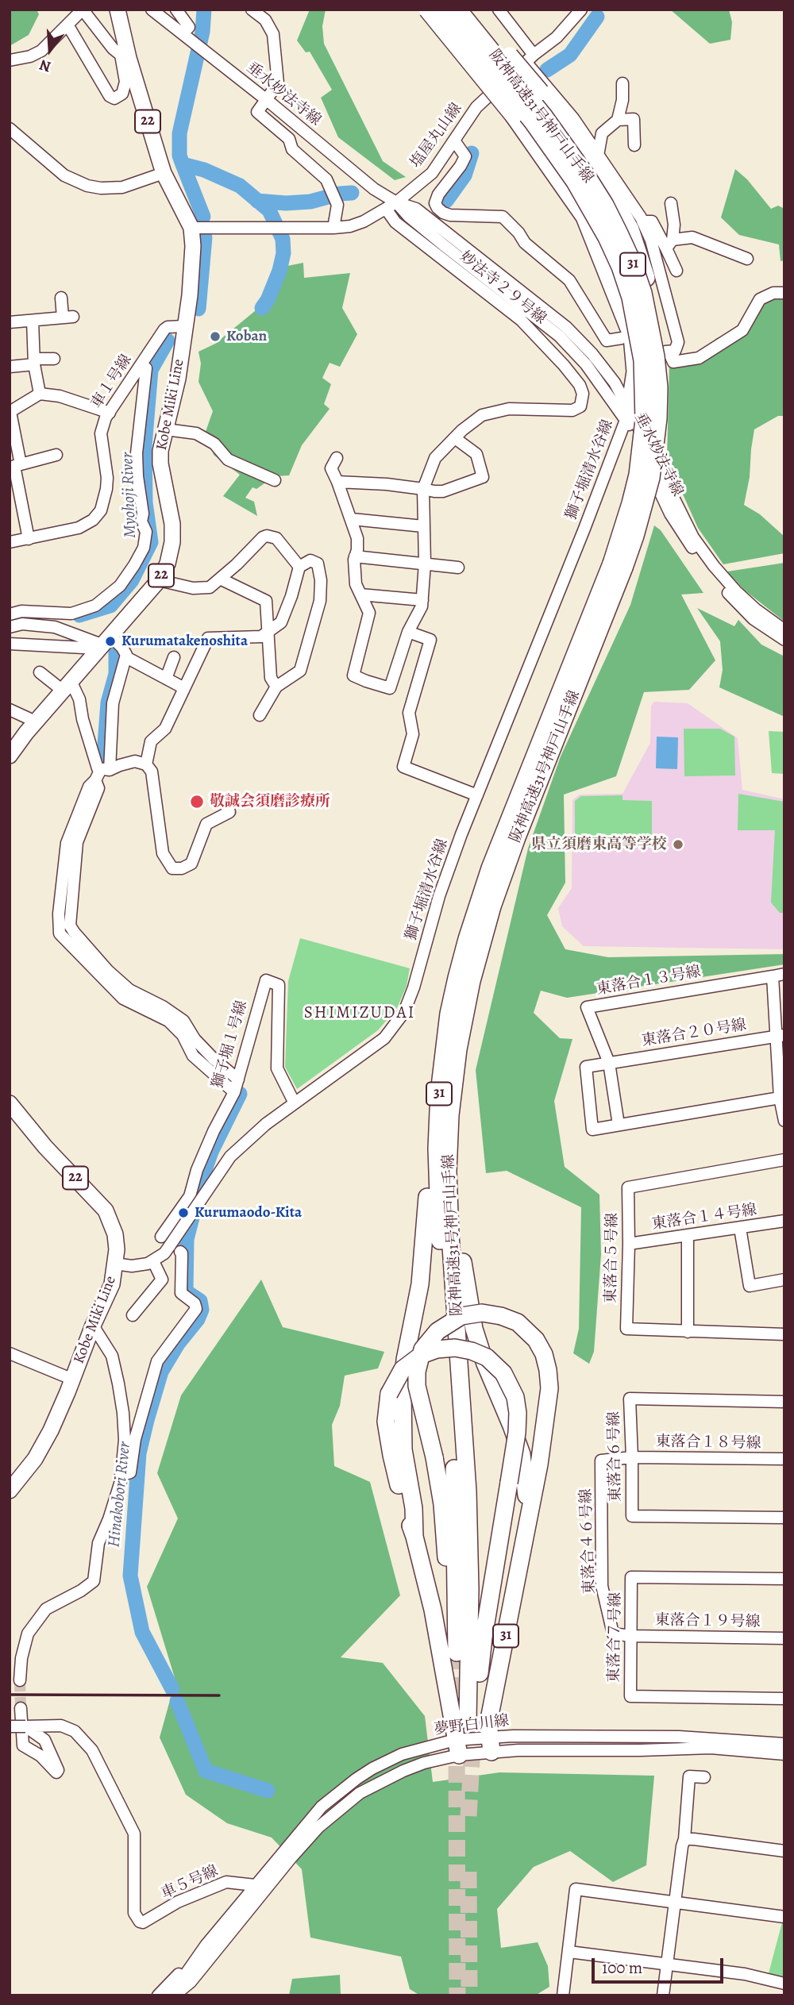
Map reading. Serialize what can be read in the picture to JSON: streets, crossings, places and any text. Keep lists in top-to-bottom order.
{
  "streets": {
    "highway": ["阪神高速31号神戸山手線", "31"],
    "main road": ["22", "Kobe Miki Line"],
    "street": [
      "垂水妙法寺線",
      "塩屋丸山線",
      "妙法寺２９号線",
      "車１号線",
      "獅子堀清水谷線",
      "東落合１３号線",
      "東落合２０号線",
      "獅子堀１号線",
      "東落合１４号線",
      "東落合５号線",
      "東落合１８号線",
      "東落合６号線",
      "東落合４６号線",
      "東落合１９号線",
      "東落合７号線",
      "夢野白川線",
      "車５号線"
    ]
  },
  "crossings": [
    ["垂水妙法寺線", "塩屋丸山線"],
    ["垂水妙法寺線", "31"],
    ["垂水妙法寺線", "妙法寺２９号線"],
    ["垂水妙法寺線", "獅子堀清水谷線"],
    ["阪神高速31号神戸山手線", "31"],
    ["塩屋丸山線", "Kobe Miki Line"],
    ["31", "獅子堀清水谷線"],
    ["31", "夢野白川線"],
    ["車１号線", "Kobe Miki Line"],
    ["獅子堀清水谷線", "獅子堀１号線"],
    ["東落合１３号線", "東落合２０号線"],
    ["東落合１４号線", "東落合５号線"],
    ["東落合１８号線", "東落合６号線"],
    ["東落合１８号線", "東落合４６号線"],
    ["東落合６号線", "東落合４６号線"],
    ["東落合４６号線", "東落合１９号線"],
    ["東落合４６号線", "東落合７号線"],
    ["東落合１９号線", "東落合７号線"],
    ["夢野白川線", "車５号線"]
  ],
  "districts": ["SHIMIZUDAI"],
  "water": ["Myohoji River", "Hinakobori River"],
  "places": [
    "Koban",
    "Kurumatakenoshita",
    "敬誠会須磨診療所",
    "県立須磨東高等学校",
    "Kurumaodo-Kita"
  ],
  "scale_bar": "100 m",
  "north": "bottom"
}
